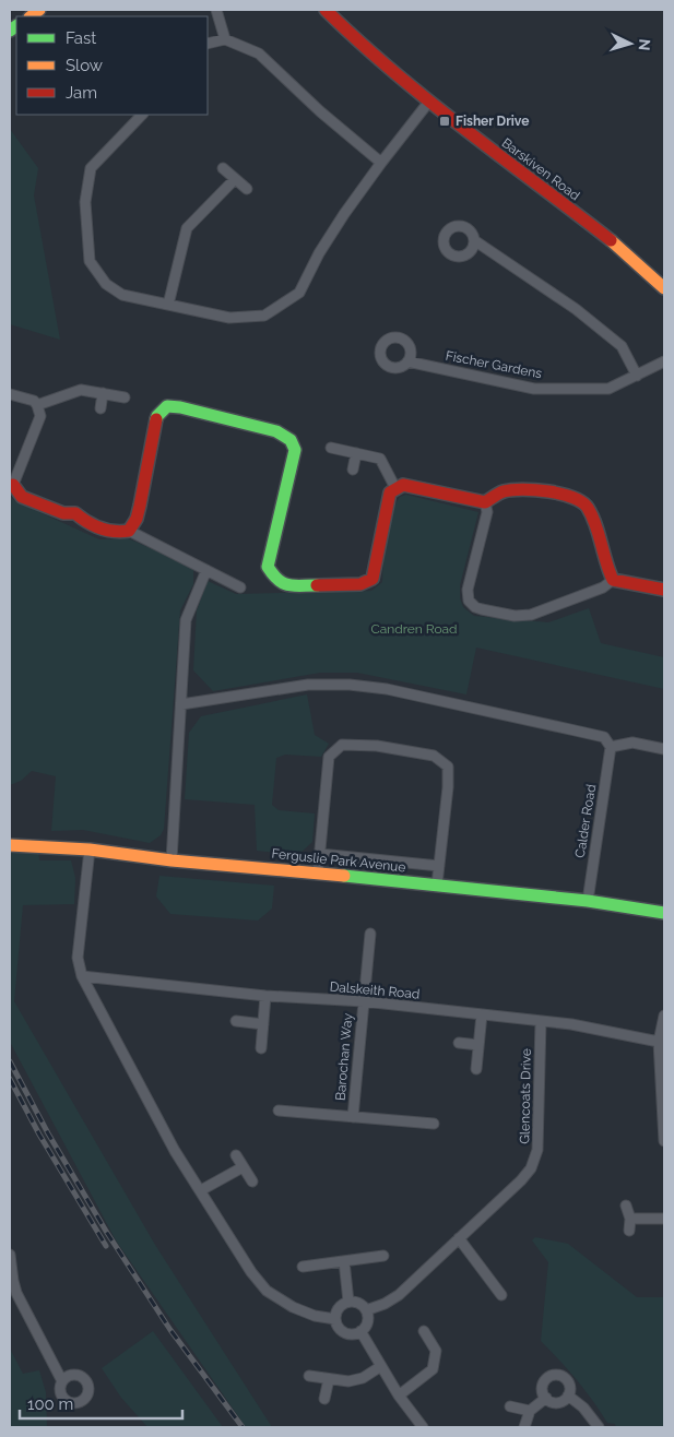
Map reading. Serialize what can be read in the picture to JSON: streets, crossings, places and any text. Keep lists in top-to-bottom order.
{
  "streets": {
    "street": [
      "Barskiven Road",
      "Fischer Gardens",
      "Calder Road",
      "Ferguslie Park Avenue",
      "Dalskeith Road",
      "Barochan Way",
      "Glencoats Drive"
    ]
  },
  "crossings": [
    ["Calder Road", "Ferguslie Park Avenue"],
    ["Dalskeith Road", "Barochan Way"],
    ["Dalskeith Road", "Glencoats Drive"]
  ],
  "parks": ["Candren Road"],
  "places": {
    "transit": ["Fisher Drive"]
  },
  "legend": ["Fast", "Slow", "Jam"],
  "scale_bar": "100 m",
  "north": "right"
}
